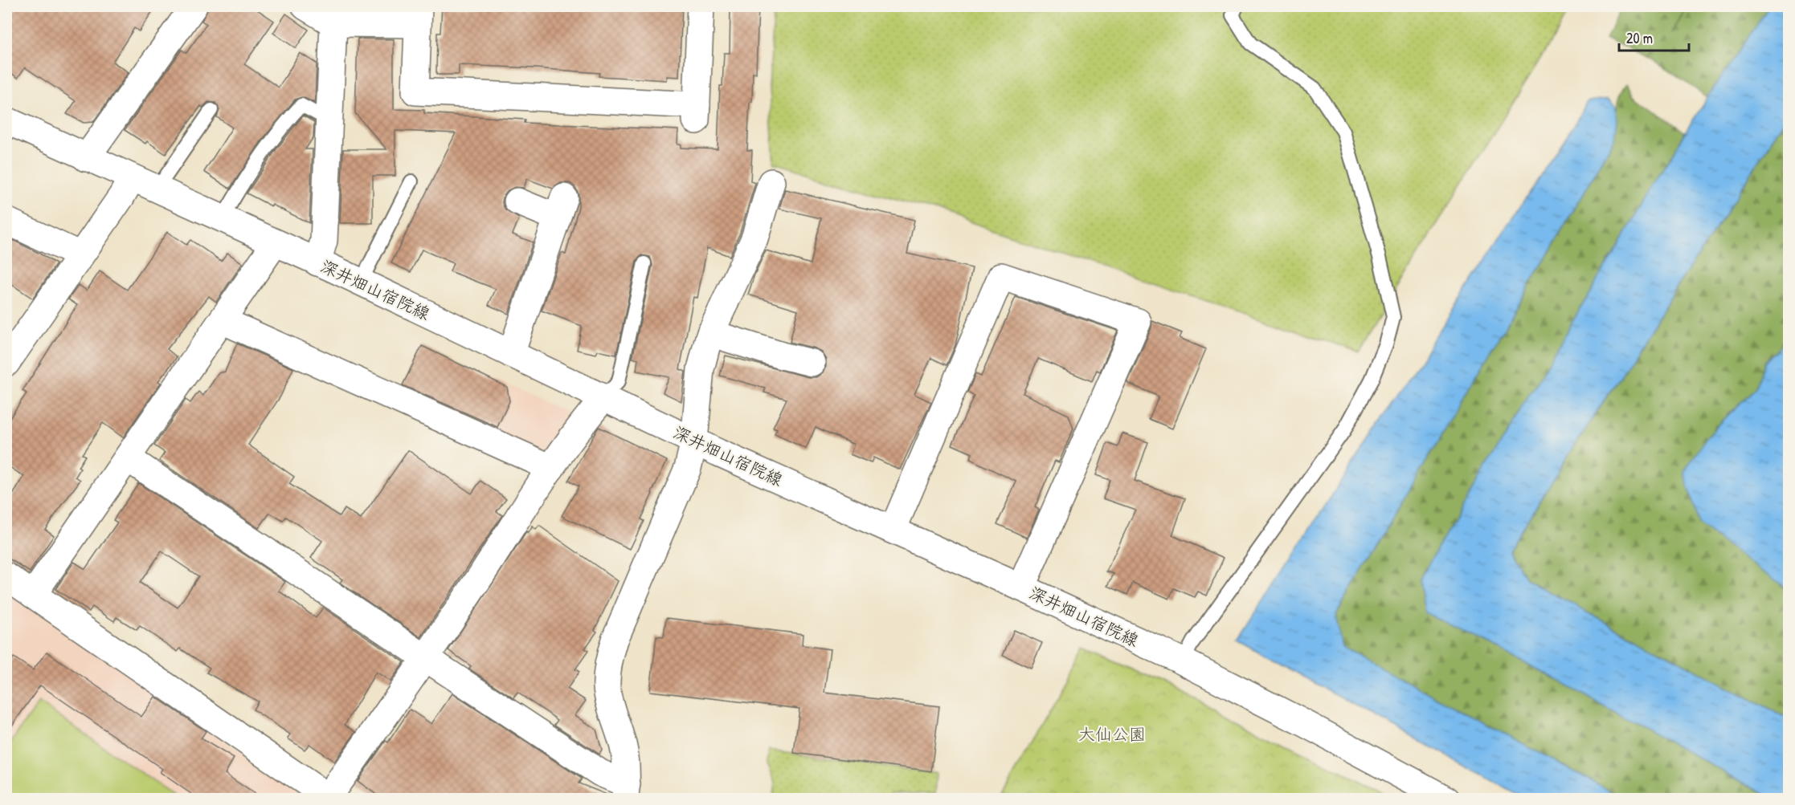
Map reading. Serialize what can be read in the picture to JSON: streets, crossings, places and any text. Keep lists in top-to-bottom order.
{
  "streets": {
    "street": ["深井畑山宿院線"]
  },
  "parks": ["大仙公園"],
  "scale_bar": "20 m"
}
